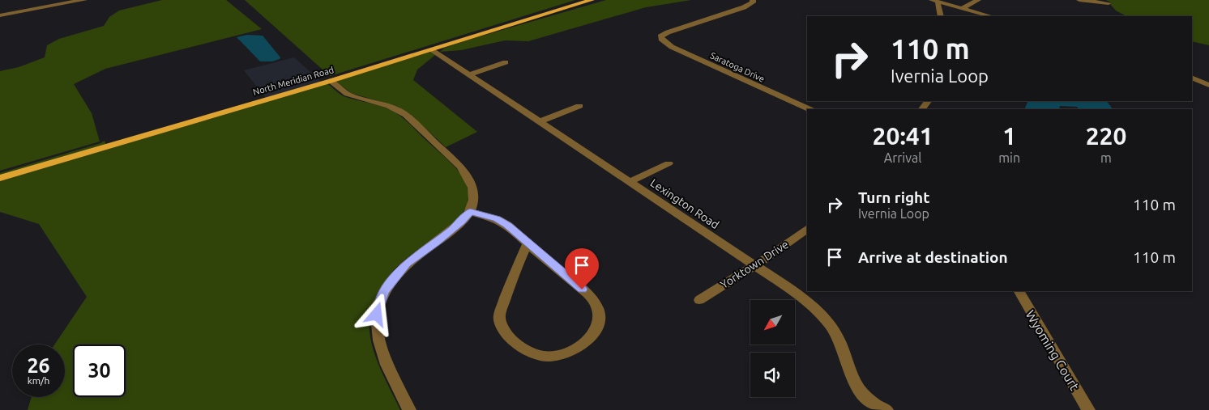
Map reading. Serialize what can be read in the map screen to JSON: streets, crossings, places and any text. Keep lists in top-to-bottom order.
{
  "streets": {
    "main road": ["North Meridian Road"],
    "street": [
      "Saratoga Drive",
      "Lexington Road",
      "Yorktown Drive",
      "Wyoming Court"
    ]
  },
  "crossings": [
    ["North Meridian Road", "Lexington Road"],
    ["Lexington Road", "Yorktown Drive"]
  ],
  "north": "bottom left",
  "page": {
    "turn": ["110 m", "Ivernia Loop"],
    "eta": [
      "20:41",
      "Arrival",
      "1",
      "min",
      "220",
      "m"
    ],
    "list": [
      {
        "name": "Turn right",
        "note": "Ivernia Loop",
        "value": "110 m"
      },
      {
        "name": "Arrive at destination",
        "value": "110 m"
      }
    ],
    "speed": "26 km/h",
    "limit": "30"
  }
}
